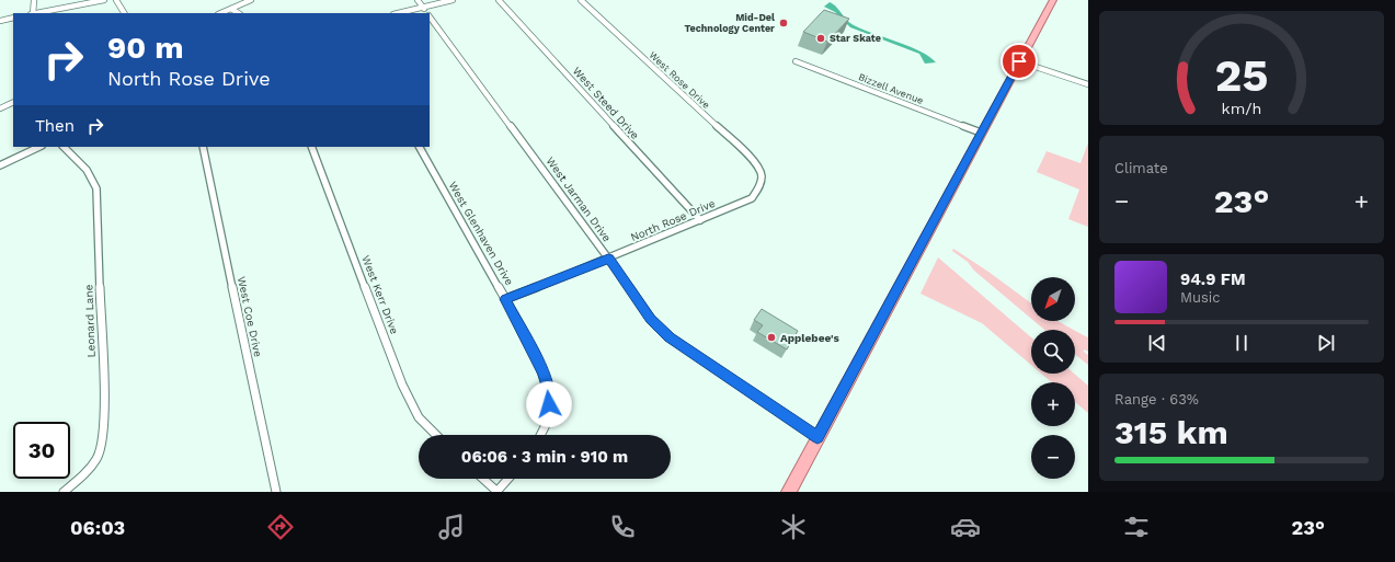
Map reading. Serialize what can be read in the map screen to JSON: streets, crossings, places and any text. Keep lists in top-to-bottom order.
{
  "streets": {
    "street": [
      "West Rose Drive",
      "Bizzell Avenue",
      "West Steed Drive",
      "West Jarman Drive",
      "North Rose Drive",
      "West Glenhaven Drive",
      "West Kerr Drive",
      "West Coe Drive",
      "Leonard Lane"
    ]
  },
  "crossings": [
    ["West Rose Drive", "North Rose Drive"],
    ["West Steed Drive", "North Rose Drive"],
    ["West Jarman Drive", "North Rose Drive"],
    ["North Rose Drive", "West Glenhaven Drive"]
  ],
  "places": ["Mid-Del Technology Center", "Star Skate", "Applebee's"],
  "north": "bottom left",
  "page": {
    "turn": ["90 m", "North Rose Drive"],
    "then": "Then",
    "tile": [
      "Climate",
      ["Range · 63%", "315 km"]
    ],
    "heat": ["−", "23°", "+"],
    "song": ["94.9 FM", "Music"],
    "map_buttons": ["+", "−"],
    "limit": "30",
    "trip": "06:06 · 3 min · 910 m",
    "tabs": ["06:03", "23°"],
    "gauge": ["25", "km/h"]
  }
}
